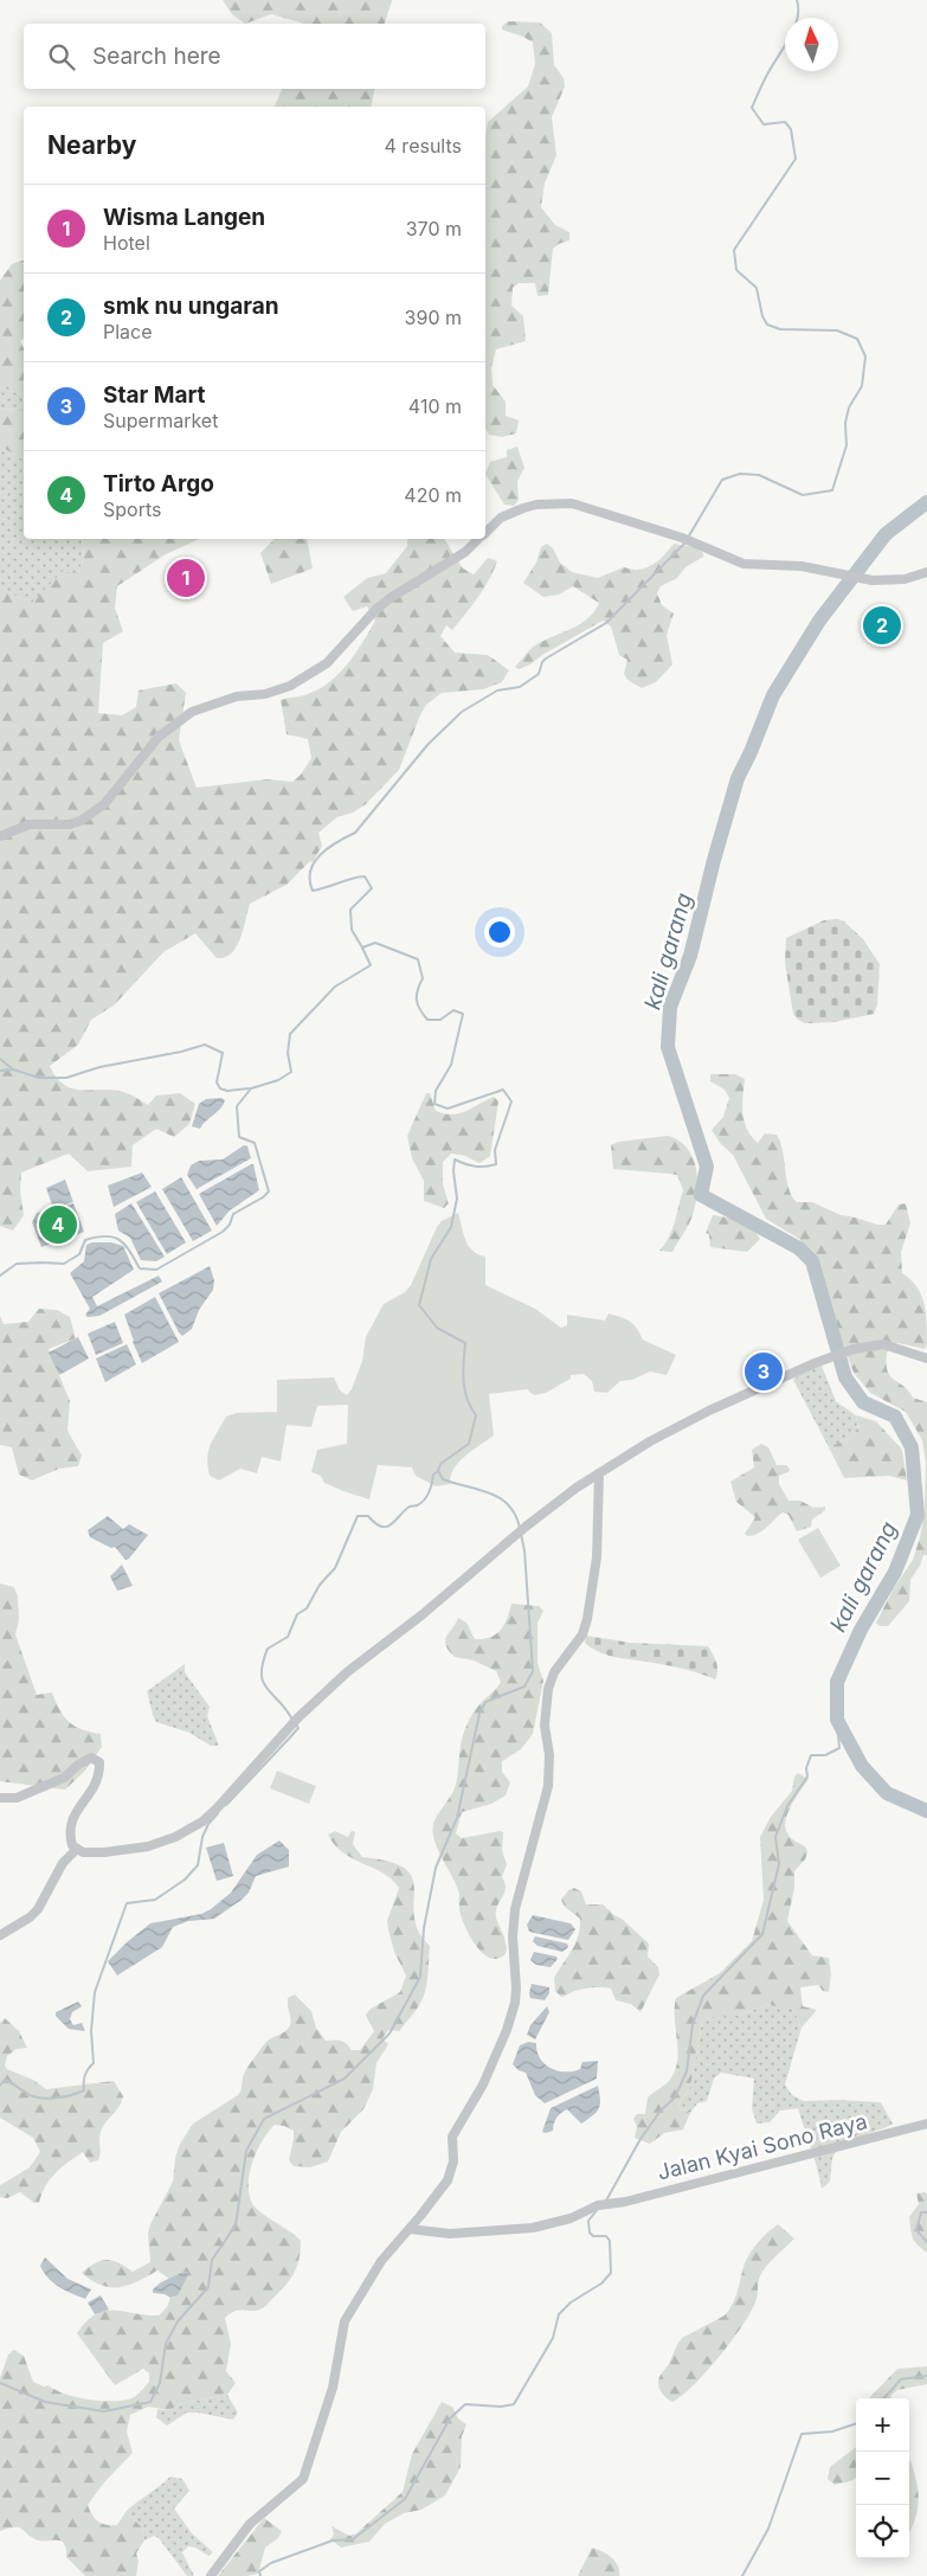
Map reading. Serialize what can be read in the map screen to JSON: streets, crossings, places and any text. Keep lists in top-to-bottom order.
{
  "streets": {
    "street": ["Jalan Kyai Sono Raya"]
  },
  "water": ["kali garang"],
  "north": "top",
  "page": {
    "search": "Search here",
    "heading": ["Nearby", "4 results"],
    "list": [
      {
        "mark": "1",
        "name": "Wisma Langen",
        "note": "Hotel",
        "value": "370 m"
      },
      {
        "mark": "2",
        "name": "smk nu ungaran",
        "note": "Place",
        "value": "390 m"
      },
      {
        "mark": "3",
        "name": "Star Mart",
        "note": "Supermarket",
        "value": "410 m"
      },
      {
        "mark": "4",
        "name": "Tirto Argo",
        "note": "Sports",
        "value": "420 m"
      }
    ],
    "pins": [
      "1",
      "2",
      "4",
      "3"
    ],
    "map_buttons": ["+", "−"]
  }
}
